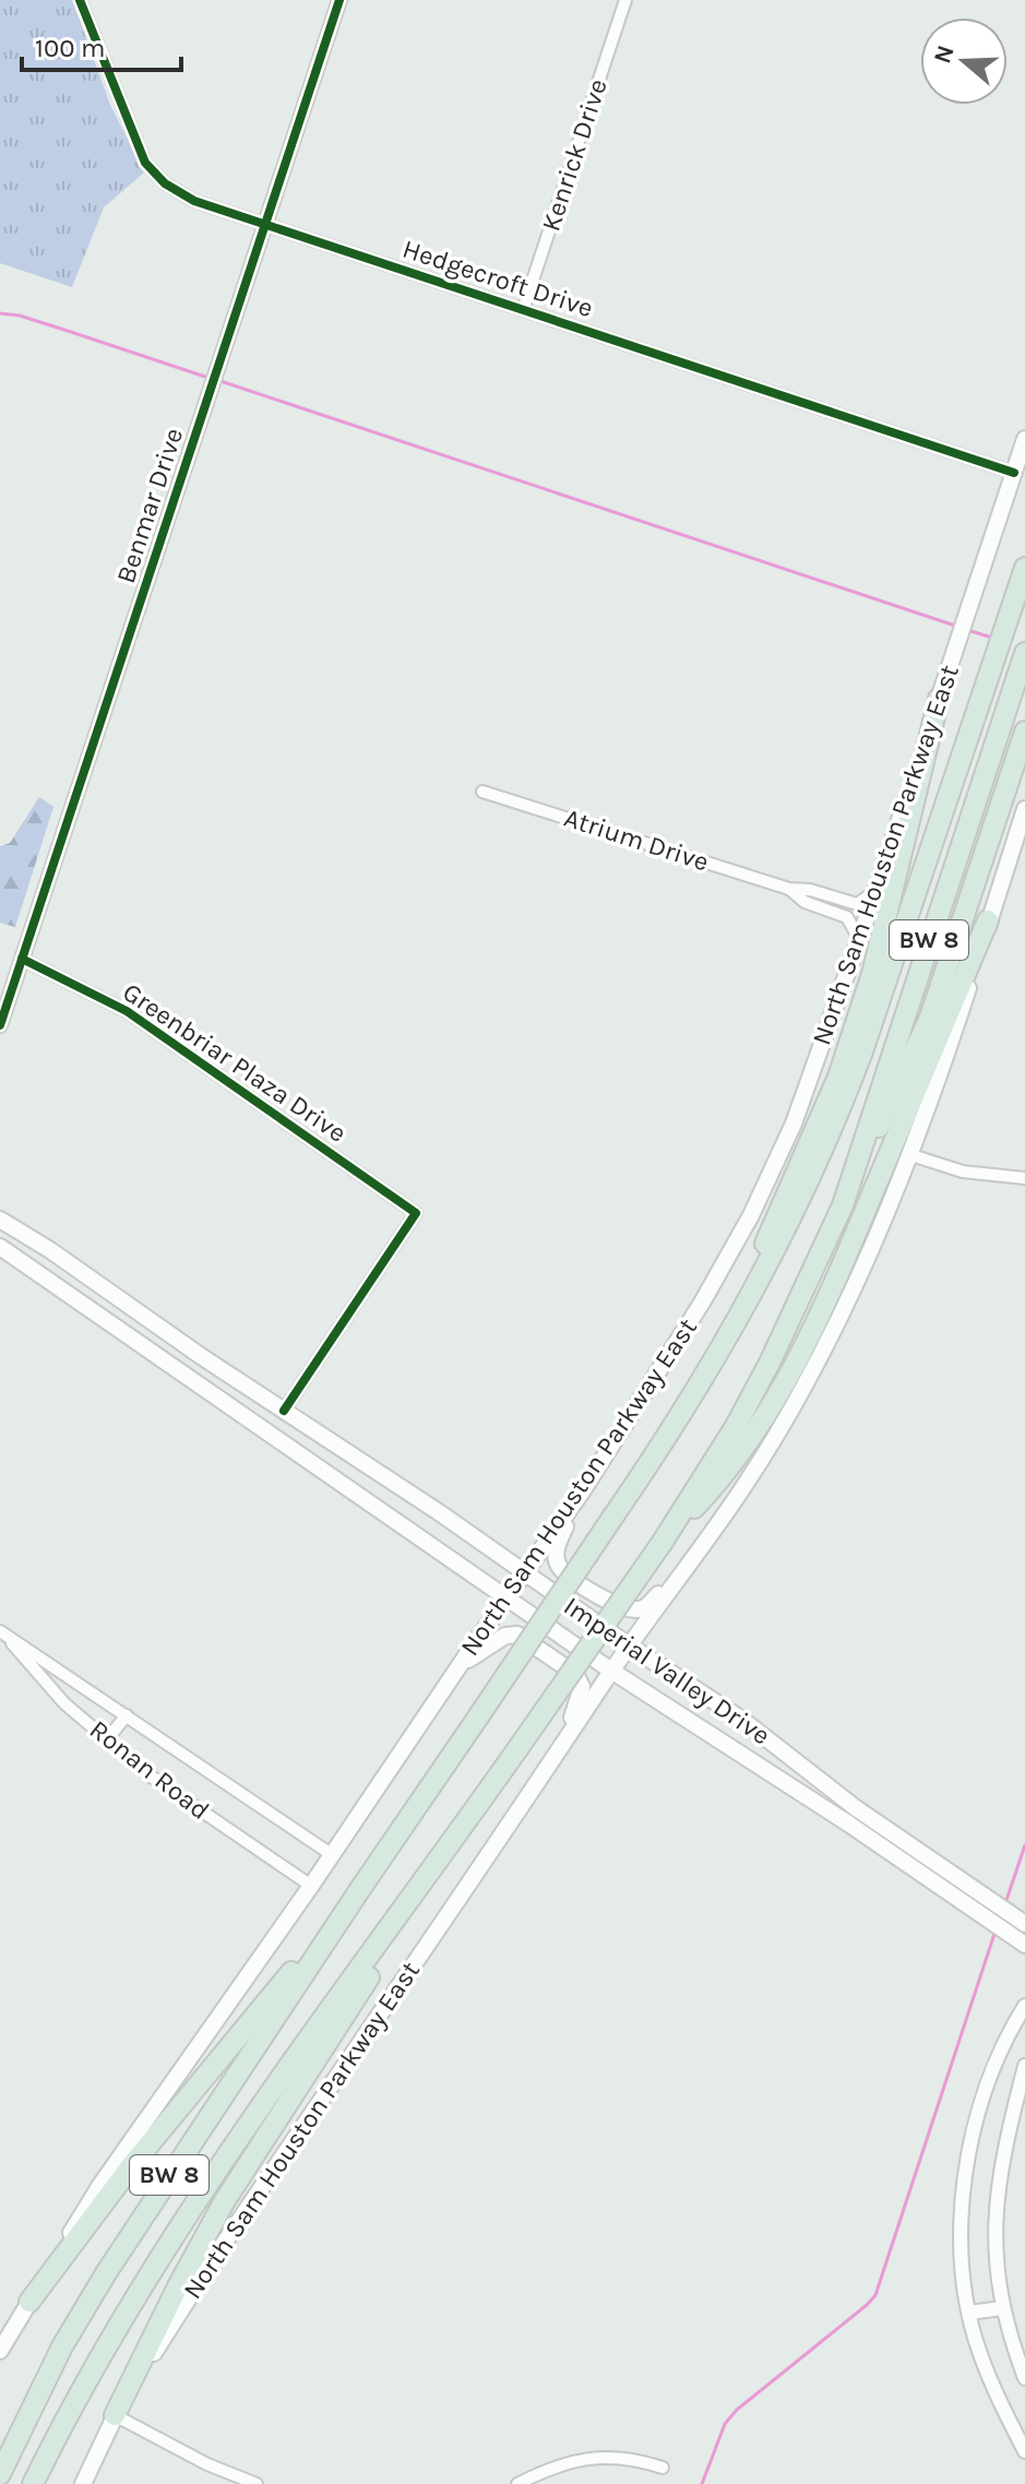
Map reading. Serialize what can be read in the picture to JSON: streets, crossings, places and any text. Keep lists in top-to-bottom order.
{
  "streets": {
    "highway": ["North Sam Houston Parkway East", "BW 8"],
    "main road": ["Imperial Valley Drive"],
    "street": [
      "Kenrick Drive",
      "Hedgecroft Drive",
      "Benmar Drive",
      "Atrium Drive",
      "Greenbriar Plaza Drive",
      "Ronan Road"
    ]
  },
  "crossings": [
    ["Kenrick Drive", "Hedgecroft Drive"],
    ["Hedgecroft Drive", "Benmar Drive"],
    ["Hedgecroft Drive", "North Sam Houston Parkway East"],
    ["Benmar Drive", "Greenbriar Plaza Drive"],
    ["Atrium Drive", "North Sam Houston Parkway East"],
    ["North Sam Houston Parkway East", "Imperial Valley Drive"],
    ["North Sam Houston Parkway East", "Ronan Road"],
    ["Greenbriar Plaza Drive", "Imperial Valley Drive"]
  ],
  "scale_bar": "100 m",
  "north": "left"
}
